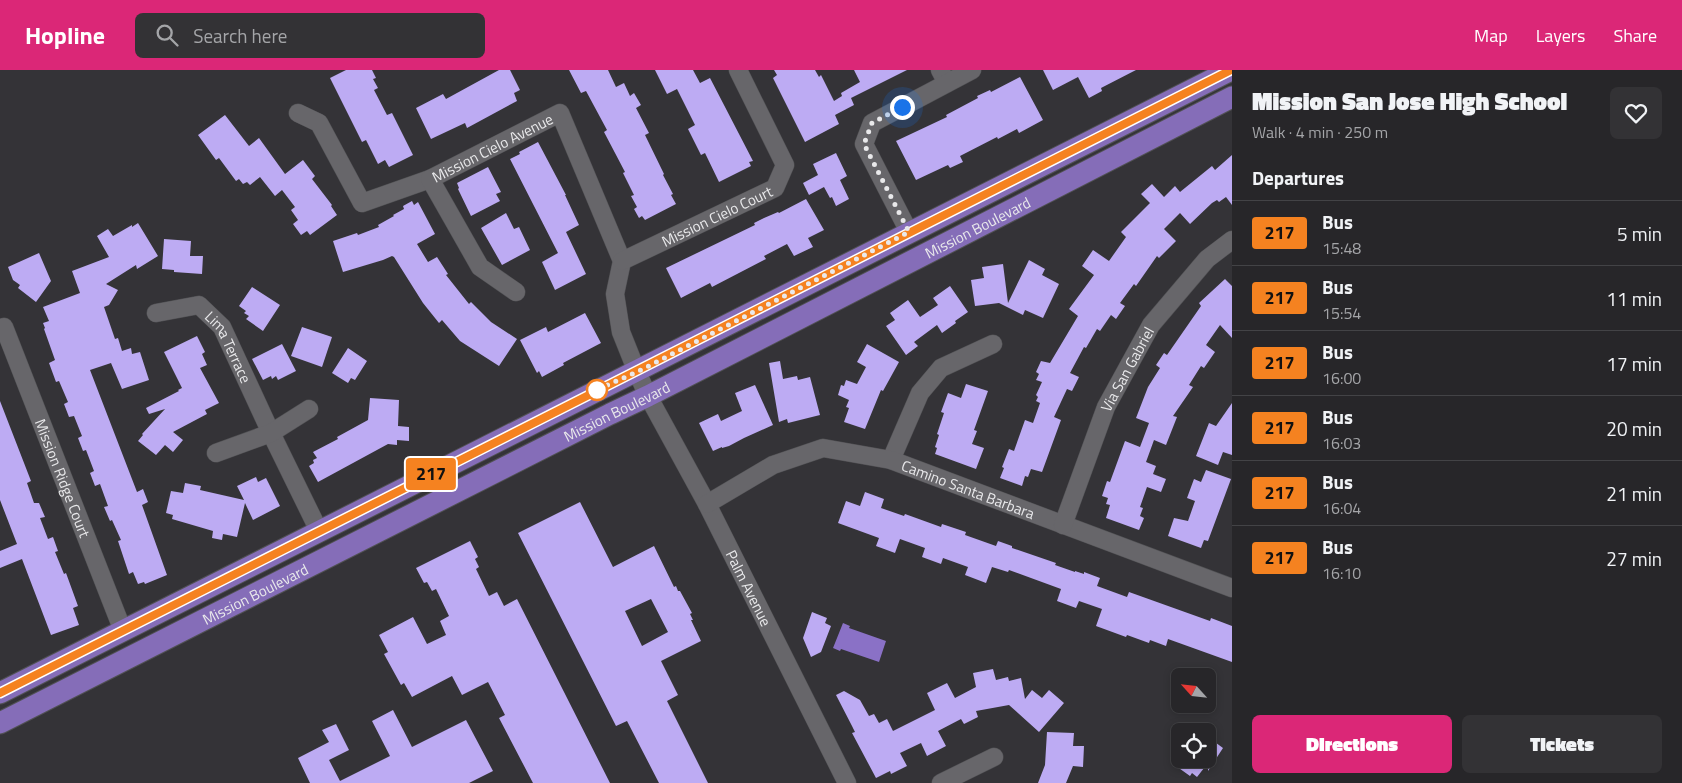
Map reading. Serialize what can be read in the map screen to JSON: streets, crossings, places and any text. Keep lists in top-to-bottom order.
{
  "streets": {
    "main road": ["Mission Boulevard"],
    "street": [
      "Mission Cielo Avenue",
      "Mission Cielo Court",
      "Lima Terrace",
      "Via San Gabriel",
      "Mission Ridge Court",
      "Camino Santa Barbara",
      "Palm Avenue"
    ]
  },
  "crossings": [
    ["Mission Cielo Avenue", "Mission Cielo Court"],
    ["Mission Boulevard", "Lima Terrace"],
    ["Mission Boulevard", "Mission Ridge Court"],
    ["Mission Boulevard", "Palm Avenue"],
    ["Via San Gabriel", "Camino Santa Barbara"],
    ["Camino Santa Barbara", "Palm Avenue"]
  ],
  "lines": ["bus line 217"],
  "north": "top left",
  "page": {
    "header": "Hopline",
    "search": "Search here",
    "nav": ["Map", "Layers", "Share"],
    "on_map": "217",
    "heading": [
      ["Mission San Jose High School", "Walk · 4 min · 250 m"],
      "Departures"
    ],
    "list": [
      {
        "mark": "217",
        "name": "Bus",
        "note": "15:48",
        "value": "5 min"
      },
      {
        "mark": "217",
        "name": "Bus",
        "note": "15:54",
        "value": "11 min"
      },
      {
        "mark": "217",
        "name": "Bus",
        "note": "16:00",
        "value": "17 min"
      },
      {
        "mark": "217",
        "name": "Bus",
        "note": "16:03",
        "value": "20 min"
      },
      {
        "mark": "217",
        "name": "Bus",
        "note": "16:04",
        "value": "21 min"
      },
      {
        "mark": "217",
        "name": "Bus",
        "note": "16:10",
        "value": "27 min"
      }
    ],
    "buttons": ["Directions", "Tickets"]
  }
}
